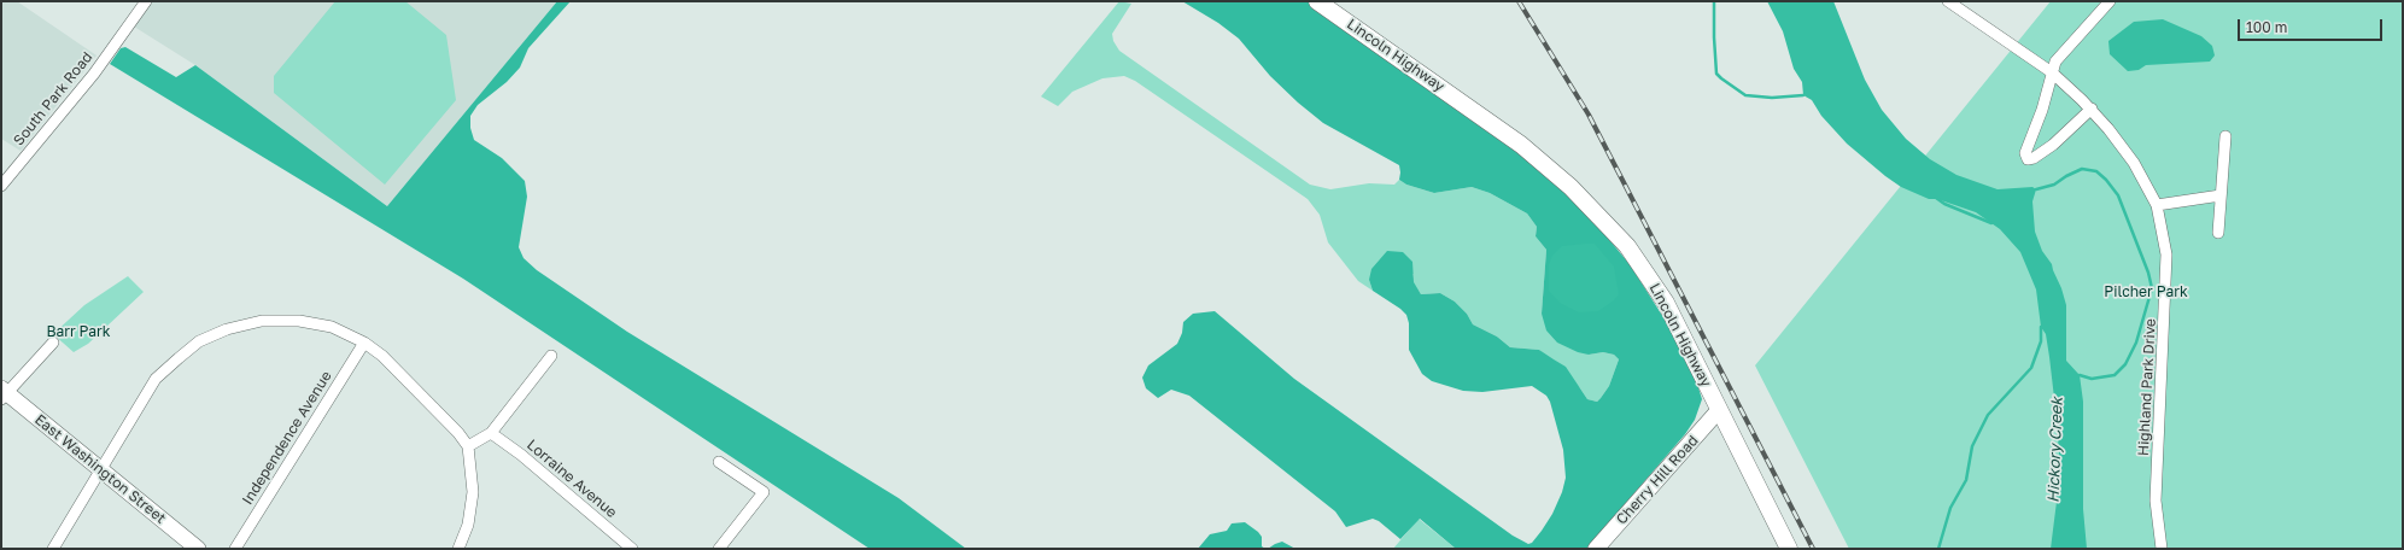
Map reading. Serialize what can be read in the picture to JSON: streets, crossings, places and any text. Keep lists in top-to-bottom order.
{
  "streets": {
    "main road": ["Lincoln Highway"],
    "street": [
      "South Park Road",
      "Highland Park Drive",
      "Independence Avenue",
      "East Washington Street",
      "Lorraine Avenue",
      "Cherry Hill Road"
    ]
  },
  "crossings": [
    ["Lincoln Highway", "Cherry Hill Road"]
  ],
  "water": ["Hickory Creek"],
  "parks": ["Pilcher Park", "Barr Park"],
  "scale_bar": "100 m"
}
